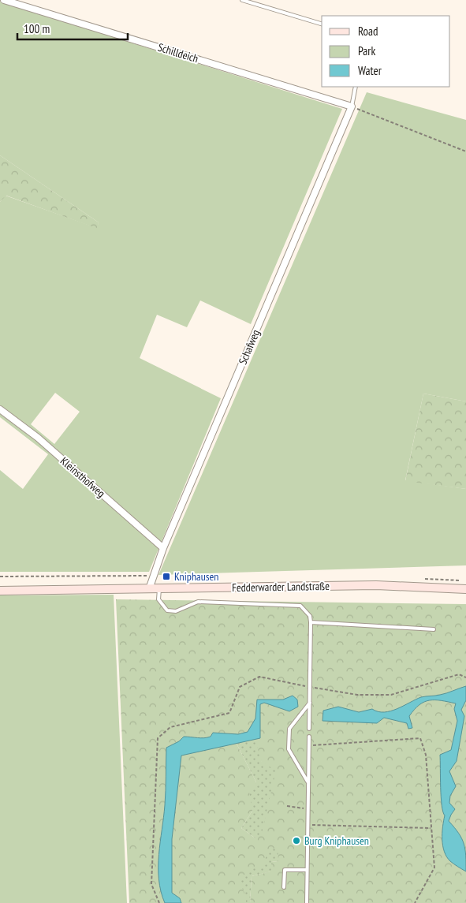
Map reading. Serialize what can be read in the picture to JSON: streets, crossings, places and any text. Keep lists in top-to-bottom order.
{
  "streets": {
    "street": [
      "Schilldeich",
      "Schafweg",
      "Kleinsthofweg",
      "Fedderwarder Landstraße"
    ]
  },
  "crossings": [
    ["Schilldeich", "Schafweg"],
    ["Schafweg", "Kleinsthofweg"],
    ["Schafweg", "Fedderwarder Landstraße"]
  ],
  "places": {
    "transit": ["Kniphausen"],
    "other": ["Burg Kniphausen"]
  },
  "legend": ["Road", "Park", "Water"],
  "scale_bar": "100 m"
}
